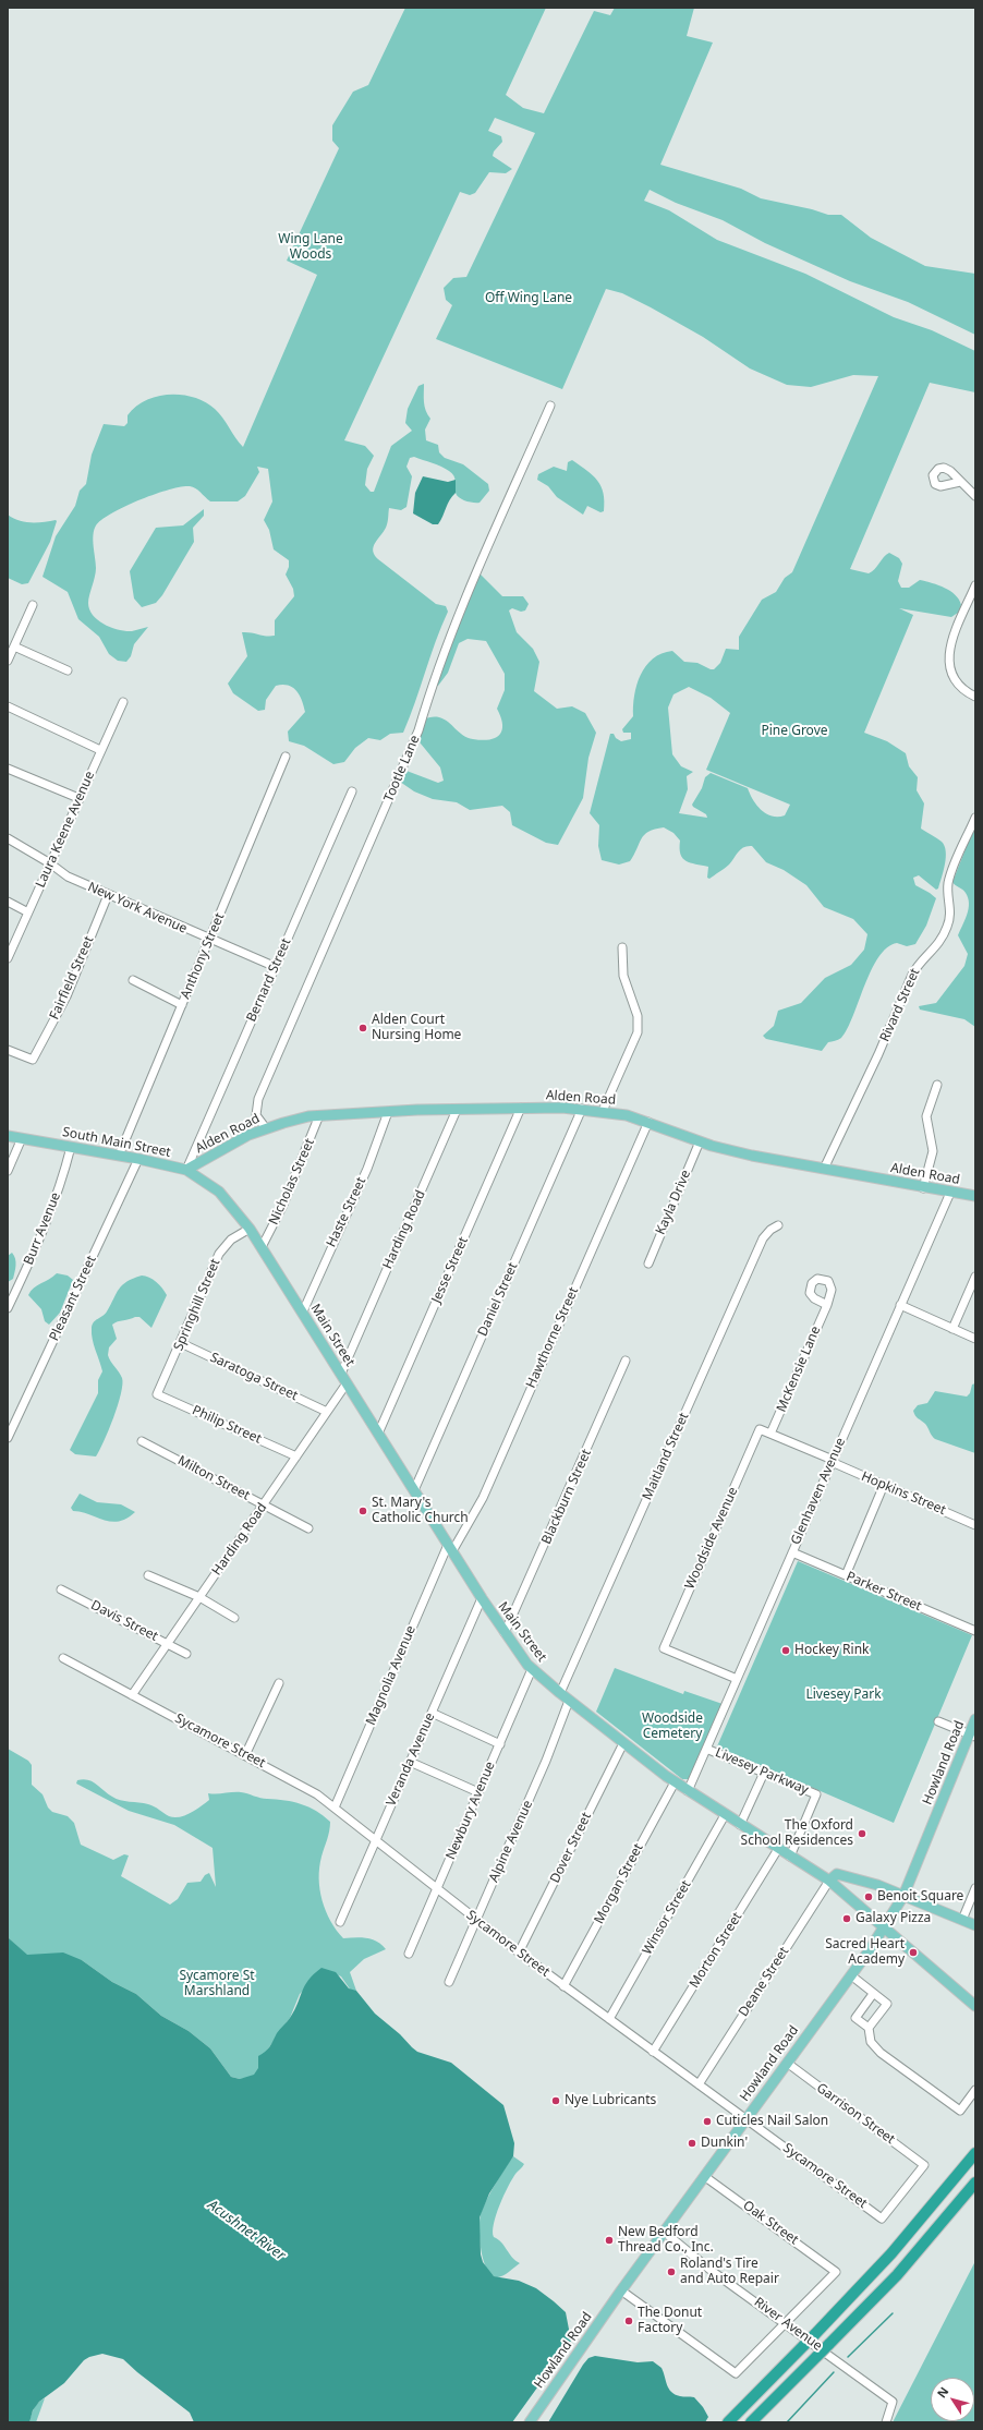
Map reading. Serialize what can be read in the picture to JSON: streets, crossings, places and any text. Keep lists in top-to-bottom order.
{
  "streets": {
    "main road": [
      "Alden Road",
      "South Main Street",
      "Main Street",
      "Howland Road"
    ],
    "street": [
      "Tootle Lane",
      "Laura Keene Avenue",
      "New York Avenue",
      "Anthony Street",
      "Fairfield Street",
      "Bernard Street",
      "Rivard Street",
      "Nicholas Street",
      "Kayla Drive",
      "Haste Street",
      "Burr Avenue",
      "Harding Road",
      "Jesse Street",
      "Pleasant Street",
      "Daniel Street",
      "Springhill Street",
      "Hawthorne Street",
      "McKensie Lane",
      "Saratoga Street",
      "Philip Street",
      "Maitland Street",
      "Milton Street",
      "Glenhaven Avenue",
      "Hopkins Street",
      "Blackburn Street",
      "Woodside Avenue",
      "Parker Street",
      "Davis Street",
      "Magnolia Avenue",
      "Sycamore Street",
      "Veranda Avenue",
      "Livesey Parkway",
      "Newbury Avenue",
      "Alpine Avenue",
      "Dover Street",
      "Morgan Street",
      "Winsor Street",
      "Morton Street",
      "Deane Street",
      "Garrison Street",
      "Oak Street",
      "River Avenue"
    ]
  },
  "crossings": [
    ["Tootle Lane", "Alden Road"],
    ["Laura Keene Avenue", "New York Avenue"],
    ["New York Avenue", "Anthony Street"],
    ["New York Avenue", "Fairfield Street"],
    ["New York Avenue", "Bernard Street"],
    ["Anthony Street", "South Main Street"],
    ["Bernard Street", "Alden Road"],
    ["Bernard Street", "South Main Street"],
    ["Rivard Street", "Alden Road"],
    ["Alden Road", "South Main Street"],
    ["Alden Road", "Nicholas Street"],
    ["Alden Road", "Kayla Drive"],
    ["Alden Road", "Haste Street"],
    ["Alden Road", "Harding Road"],
    ["Alden Road", "Jesse Street"],
    ["Alden Road", "Daniel Street"],
    ["Alden Road", "Hawthorne Street"],
    ["Alden Road", "Glenhaven Avenue"],
    ["South Main Street", "Burr Avenue"],
    ["South Main Street", "Pleasant Street"],
    ["South Main Street", "Main Street"],
    ["Nicholas Street", "Main Street"],
    ["Haste Street", "Main Street"],
    ["Harding Road", "Main Street"],
    ["Harding Road", "Saratoga Street"],
    ["Harding Road", "Philip Street"],
    ["Harding Road", "Milton Street"],
    ["Harding Road", "Davis Street"],
    ["Harding Road", "Sycamore Street"],
    ["Jesse Street", "Main Street"],
    ["Daniel Street", "Main Street"],
    ["Springhill Street", "Main Street"],
    ["Springhill Street", "Saratoga Street"],
    ["Springhill Street", "Philip Street"],
    ["Main Street", "Hawthorne Street"],
    ["Main Street", "Maitland Street"],
    ["Main Street", "Glenhaven Avenue"],
    ["Main Street", "Blackburn Street"],
    ["Main Street", "Magnolia Avenue"],
    ["Main Street", "Veranda Avenue"],
    ["Main Street", "Howland Road"],
    ["Main Street", "Livesey Parkway"],
    ["Main Street", "Newbury Avenue"],
    ["Main Street", "Alpine Avenue"],
    ["Main Street", "Dover Street"],
    ["Main Street", "Morgan Street"],
    ["Main Street", "Winsor Street"],
    ["Main Street", "Morton Street"],
    ["Main Street", "Deane Street"],
    ["Hawthorne Street", "Magnolia Avenue"],
    ["McKensie Lane", "Hopkins Street"],
    ["Glenhaven Avenue", "Hopkins Street"],
    ["Glenhaven Avenue", "Woodside Avenue"],
    ["Glenhaven Avenue", "Parker Street"],
    ["Glenhaven Avenue", "Livesey Parkway"],
    ["Hopkins Street", "Woodside Avenue"],
    ["Magnolia Avenue", "Sycamore Street"],
    ["Sycamore Street", "Veranda Avenue"],
    ["Sycamore Street", "Howland Road"],
    ["Sycamore Street", "Newbury Avenue"],
    ["Sycamore Street", "Alpine Avenue"],
    ["Sycamore Street", "Dover Street"],
    ["Sycamore Street", "Morgan Street"],
    ["Sycamore Street", "Winsor Street"],
    ["Sycamore Street", "Morton Street"],
    ["Sycamore Street", "Deane Street"],
    ["Sycamore Street", "Garrison Street"],
    ["Howland Road", "Garrison Street"],
    ["Howland Road", "Oak Street"],
    ["Howland Road", "River Avenue"],
    ["Oak Street", "River Avenue"]
  ],
  "water": ["Acushnet River"],
  "parks": [
    "Wing Lane Woods",
    "Off Wing Lane",
    "Pine Grove",
    "Livesey Park",
    "Woodside Cemetery",
    "Sycamore St Marshland"
  ],
  "places": [
    "Alden Court Nursing Home",
    "St. Mary's Catholic Church",
    "Hockey Rink",
    "The Oxford School Residences",
    "Benoit Square",
    "Galaxy Pizza",
    "Sacred Heart Academy",
    "Nye Lubricants",
    "Cuticles Nail Salon",
    "Dunkin'",
    "New Bedford Thread Co., Inc.",
    "Roland's Tire and Auto Repair",
    "The Donut Factory"
  ],
  "north": "top left"
}
